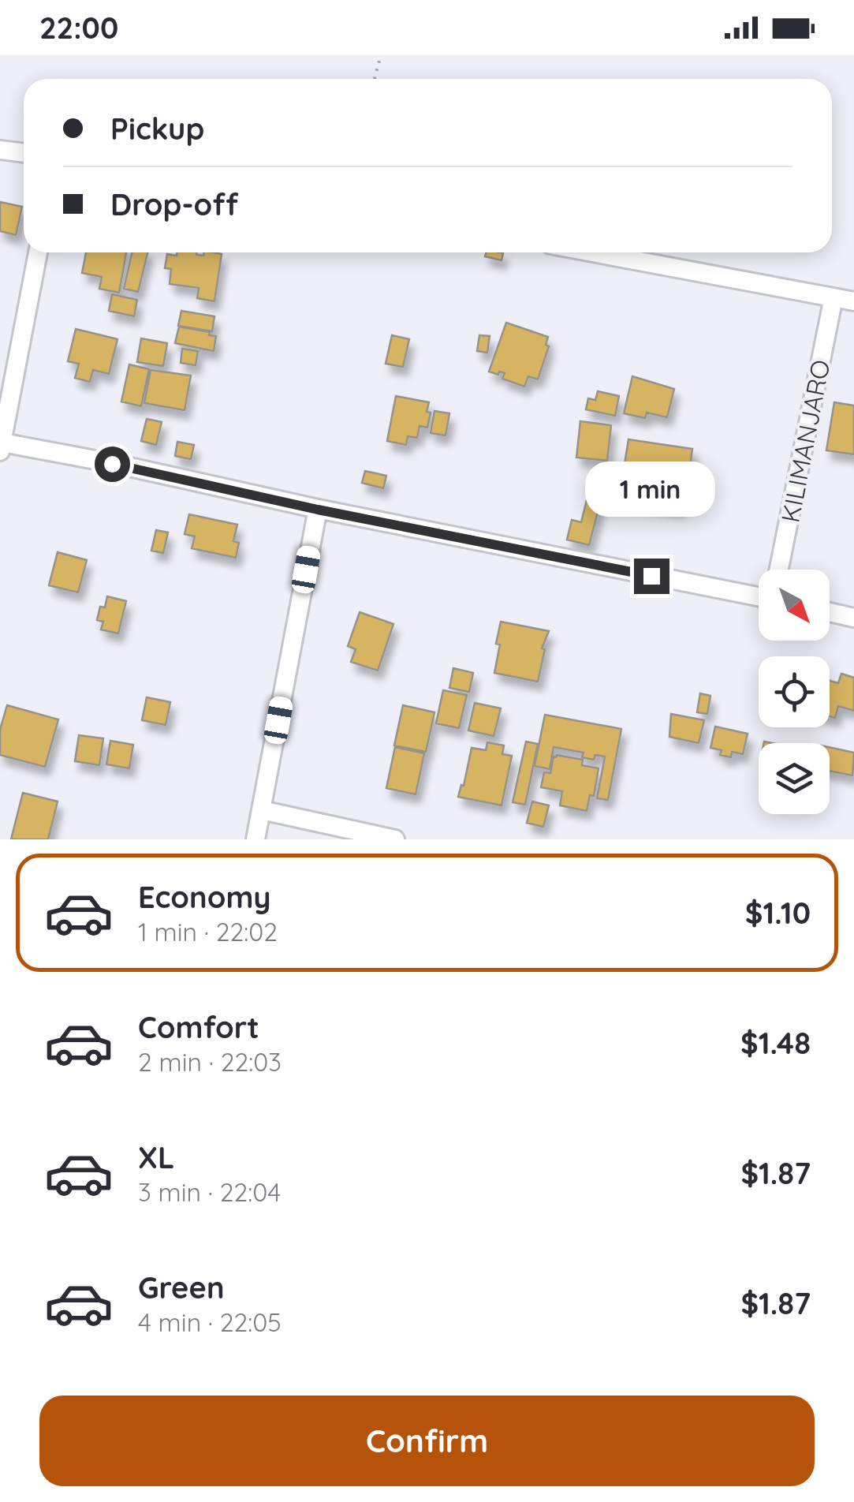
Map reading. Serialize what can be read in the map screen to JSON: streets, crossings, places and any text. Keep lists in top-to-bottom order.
{
  "streets": {
    "street": ["KILIMANJARO"]
  },
  "north": "bottom right",
  "page": {
    "status": "22:00",
    "banner": ["Pickup", "Drop-off"],
    "bubble": "1 min",
    "list": [
      {
        "name": "Economy",
        "note": "1 min · 22:02",
        "value": "$1.10"
      },
      {
        "name": "Comfort",
        "note": "2 min · 22:03",
        "value": "$1.48"
      },
      {
        "name": "XL",
        "note": "3 min · 22:04",
        "value": "$1.87"
      },
      {
        "name": "Green",
        "note": "4 min · 22:05",
        "value": "$1.87"
      }
    ],
    "buttons": "Confirm"
  }
}
